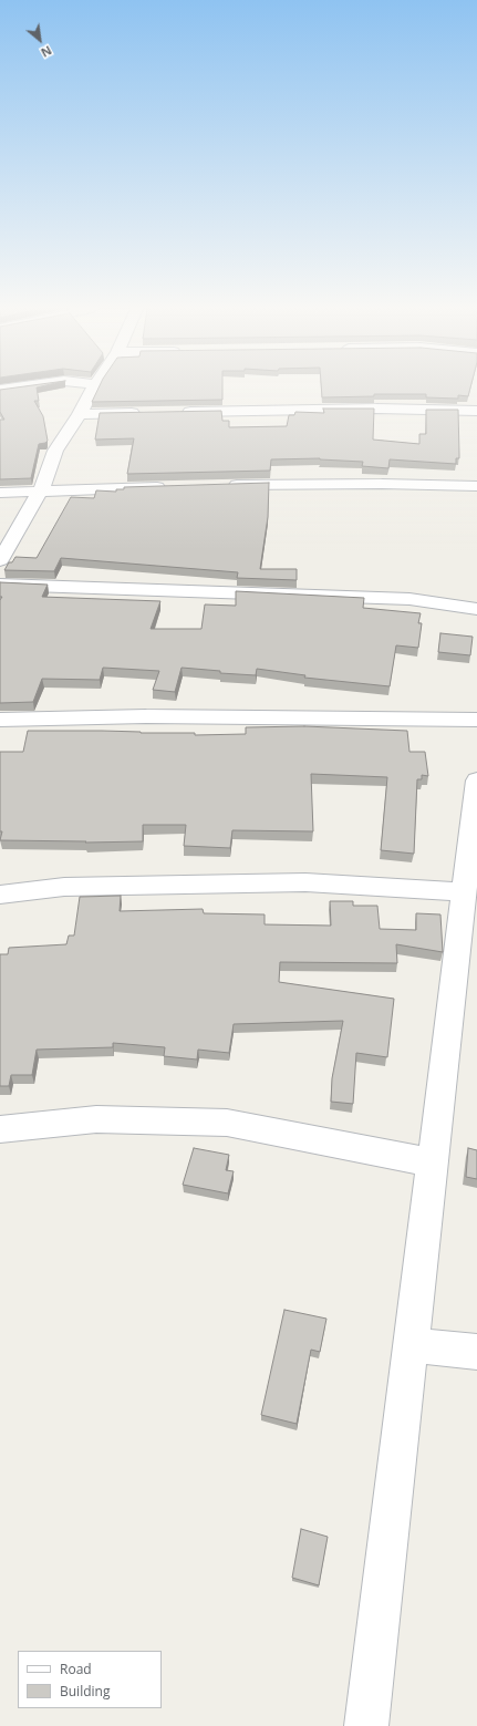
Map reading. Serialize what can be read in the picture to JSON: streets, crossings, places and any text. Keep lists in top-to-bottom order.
{
  "legend": ["Road", "Building"],
  "north": "bottom right"
}
